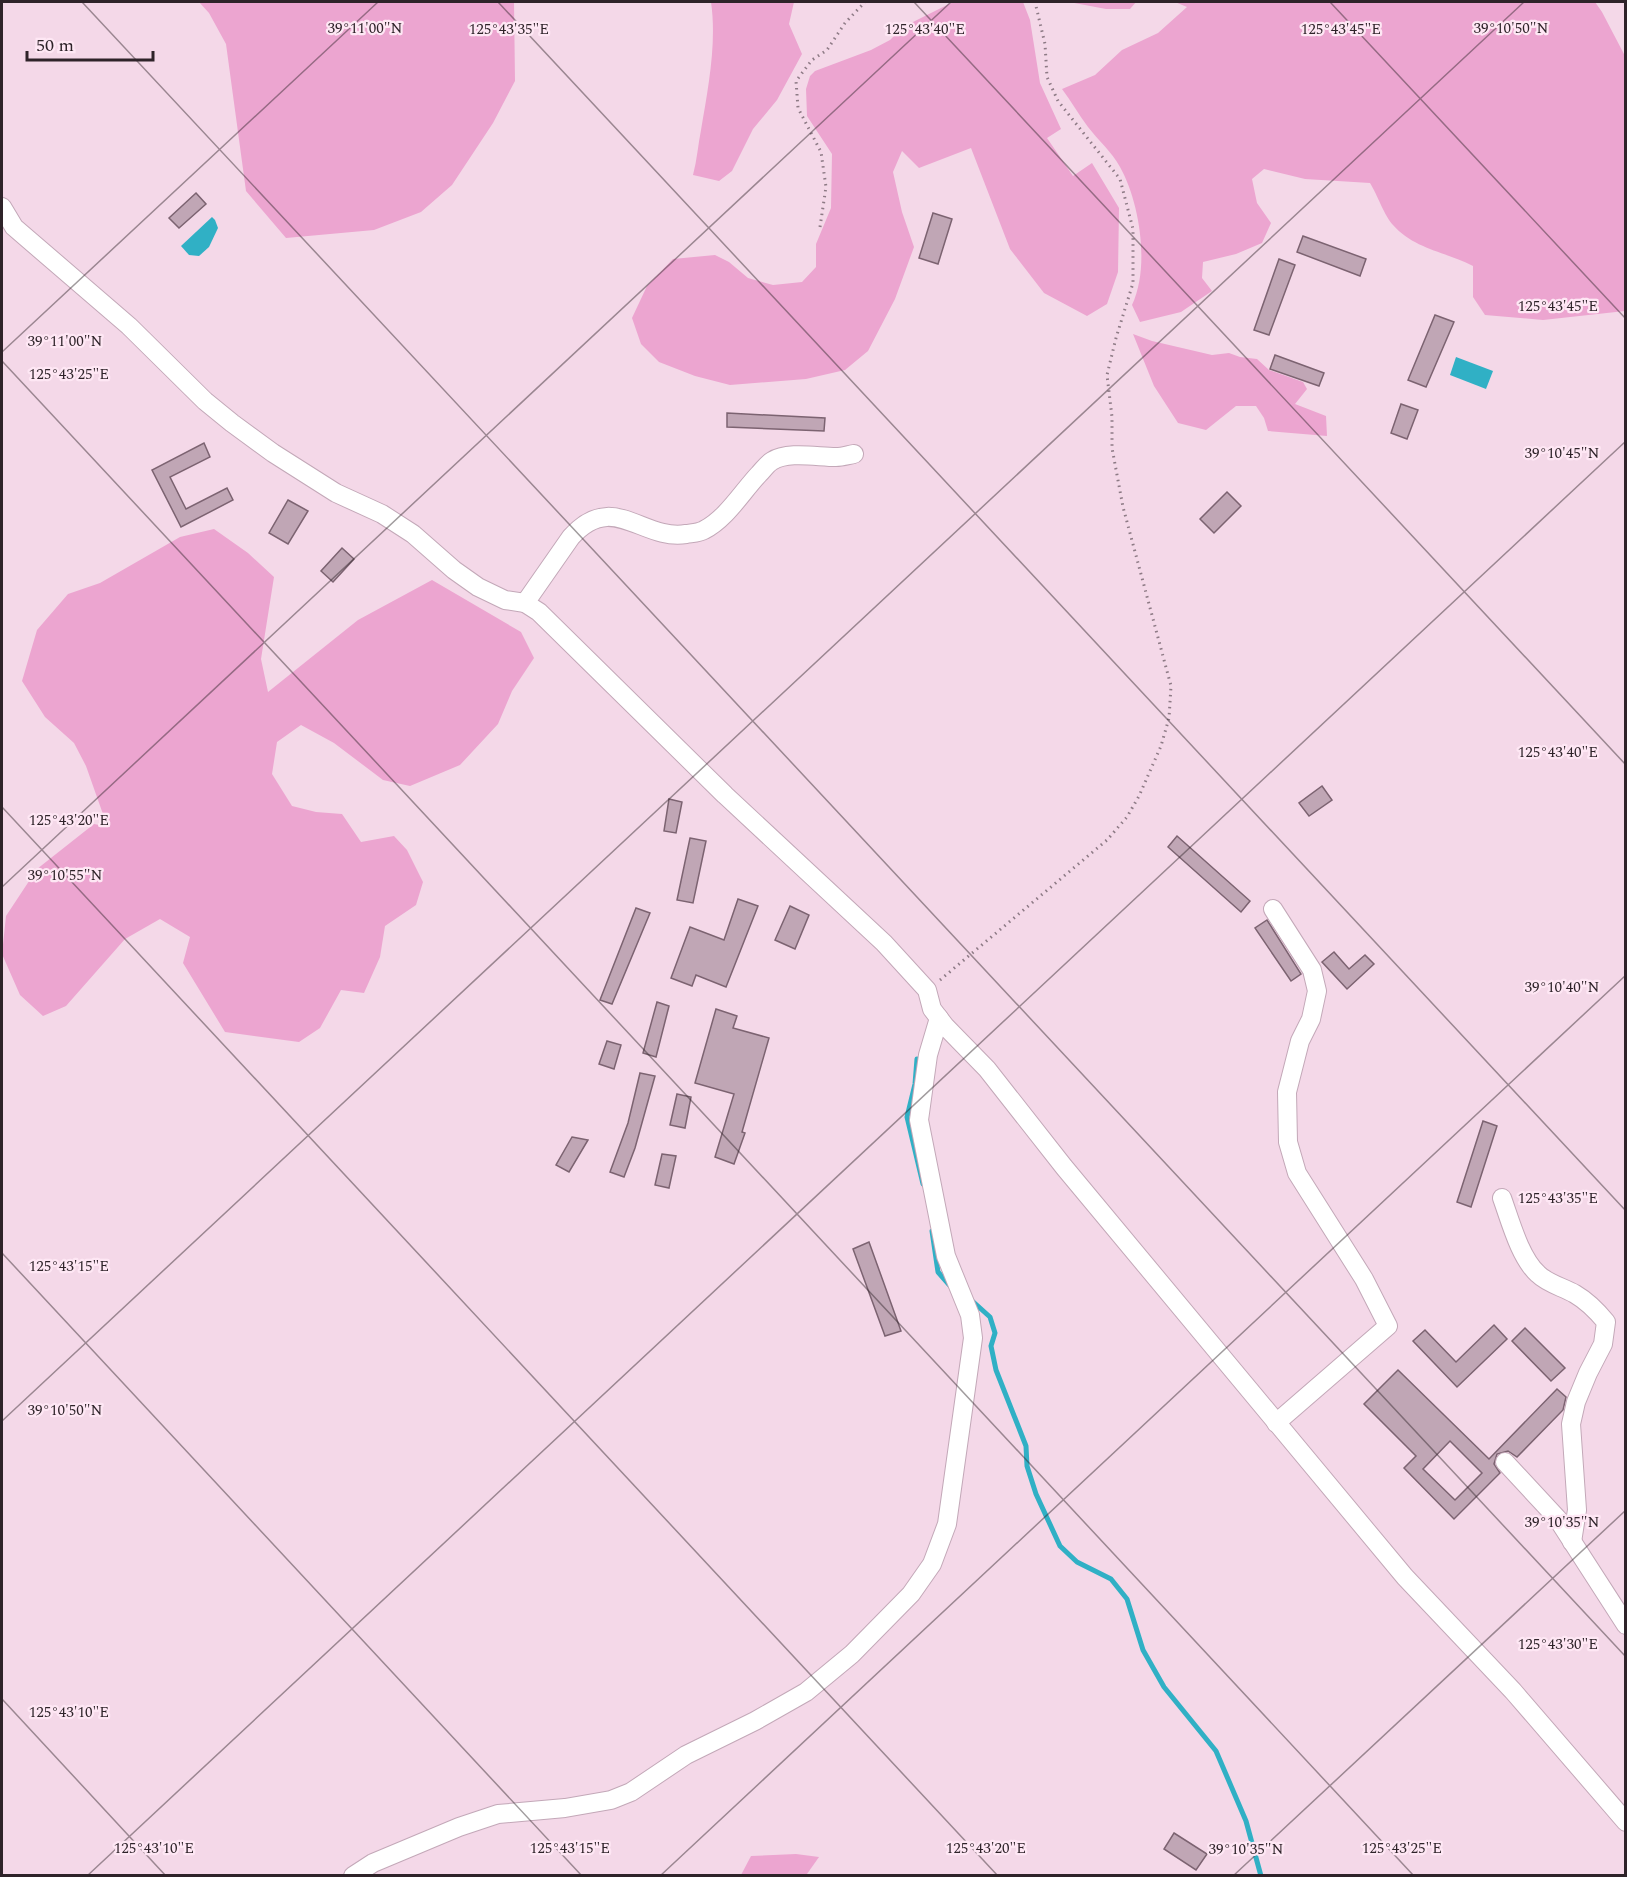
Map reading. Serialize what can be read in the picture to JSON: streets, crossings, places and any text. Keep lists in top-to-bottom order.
{
  "scale_bar": "50 m",
  "coordinates": [
    "39°11'00\"N",
    "39°10'50\"N",
    "125°43'35\"E",
    "125°43'45\"E",
    "125°43'40\"E",
    "125°43'25\"E",
    "39°10'45\"N",
    "125°43'20\"E",
    "39°10'55\"N",
    "39°10'40\"N",
    "125°43'15\"E",
    "39°10'35\"N",
    "125°43'30\"E",
    "125°43'10\"E"
  ]
}
